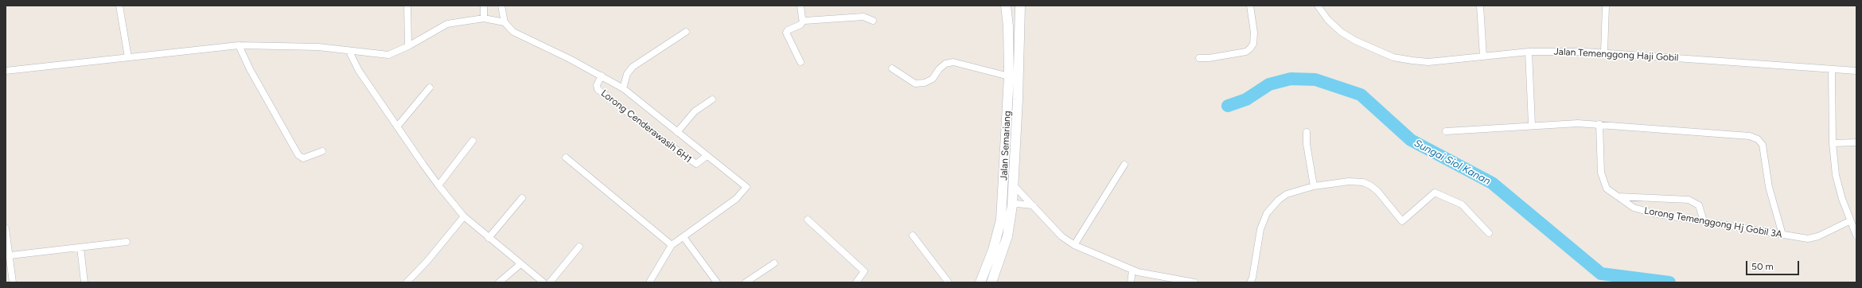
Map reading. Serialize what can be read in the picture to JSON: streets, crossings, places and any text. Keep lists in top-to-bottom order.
{
  "streets": {
    "main road": ["Jalan Semariang"],
    "street": ["Jalan Temenggong Haji Gobil", "Lorong Cenderawasih 6H1", "Lorong Temenggong Hj Gobil 3A"]
  },
  "water": ["Sungai Siol Kanan"],
  "scale_bar": "50 m"
}
